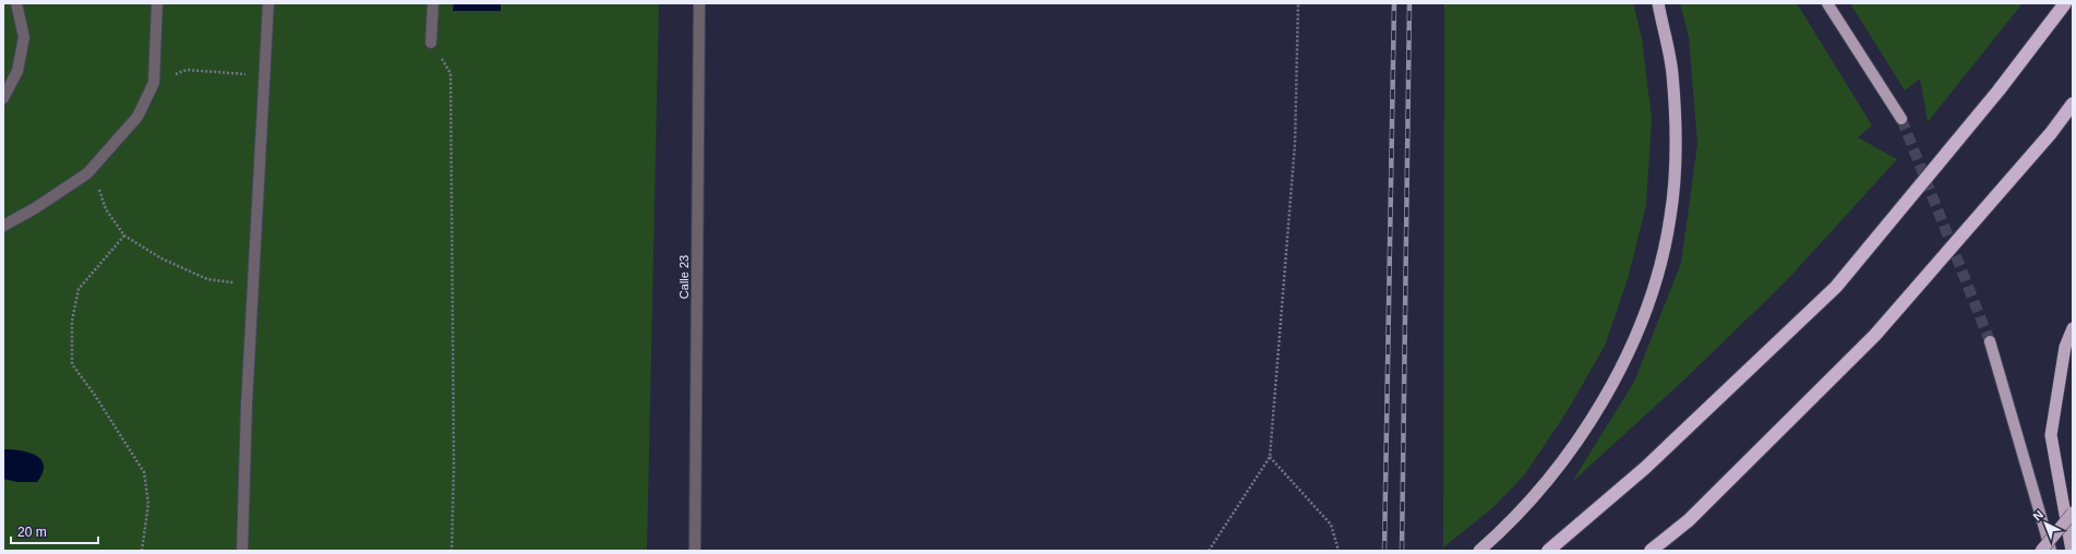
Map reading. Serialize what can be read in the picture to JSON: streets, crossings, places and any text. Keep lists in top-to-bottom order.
{
  "streets": {
    "street": ["Calle 23"]
  },
  "scale_bar": "20 m",
  "north": "top left"
}
